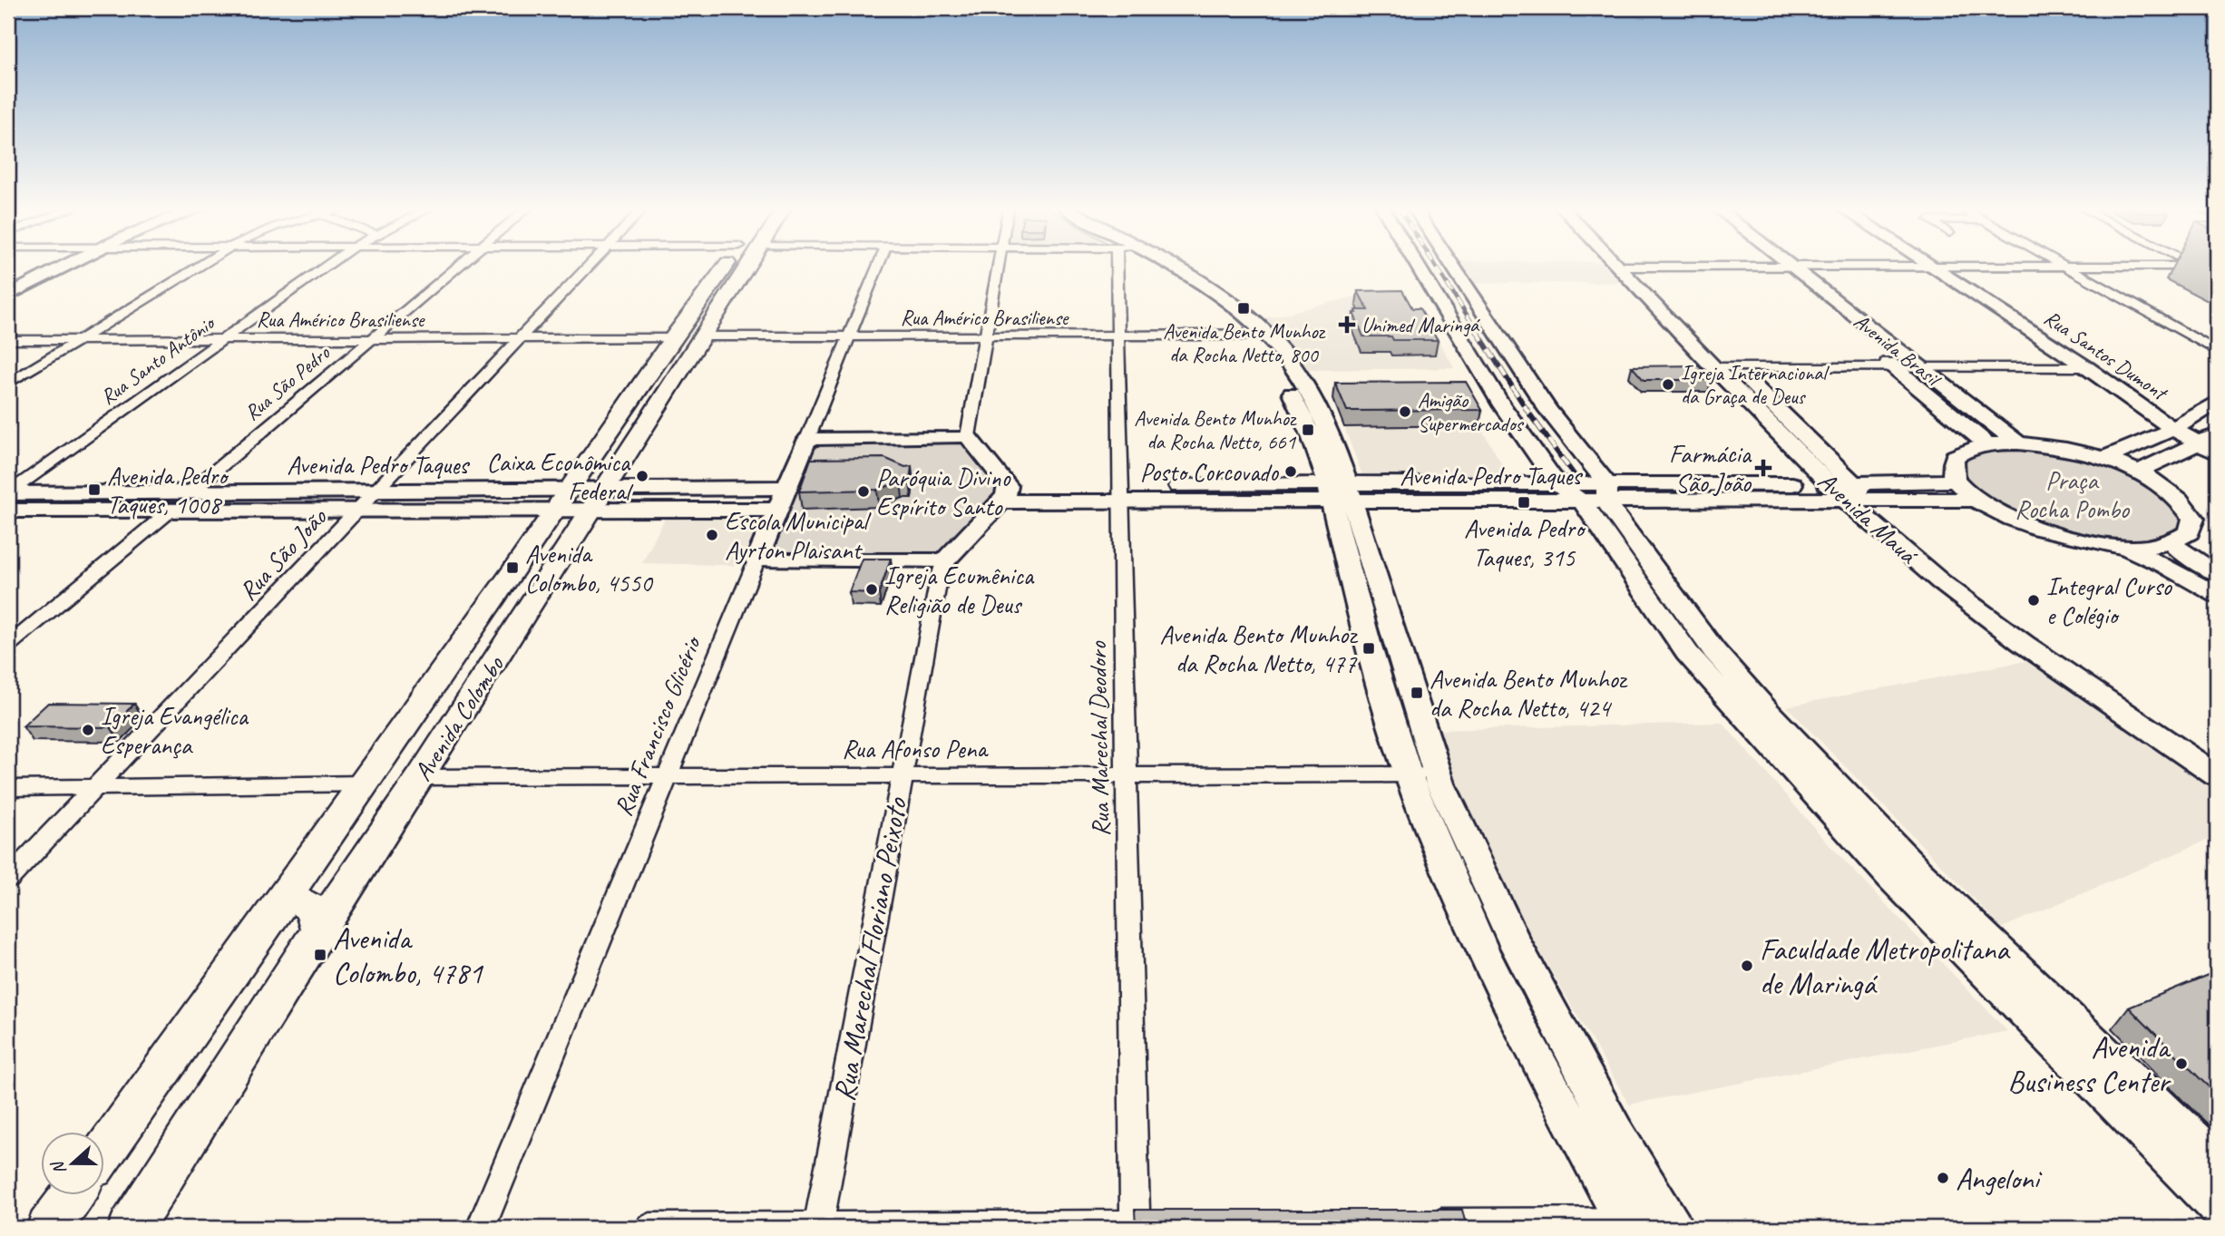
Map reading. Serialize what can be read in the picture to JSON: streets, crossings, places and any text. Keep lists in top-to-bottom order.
{
  "streets": {
    "main road": [
      "Avenida Brasil",
      "Rua Santos Dumont",
      "Avenida Pedro Taques",
      "Avenida Mauá",
      "Avenida Colombo",
      "Rua Francisco Glicério"
    ],
    "street": [
      "Rua Américo Brasiliense",
      "Rua Santo Antônio",
      "Rua São Pedro",
      "Rua São João",
      "Rua Marechal Deodoro",
      "Rua Afonso Pena",
      "Rua Marechal Floriano Peixoto"
    ]
  },
  "crossings": [
    ["Rua Américo Brasiliense", "Rua Santo Antônio"],
    ["Rua Américo Brasiliense", "Rua São Pedro"],
    ["Rua Américo Brasiliense", "Rua São João"],
    ["Rua Américo Brasiliense", "Avenida Colombo"],
    ["Rua Américo Brasiliense", "Rua Francisco Glicério"],
    ["Rua Américo Brasiliense", "Rua Marechal Deodoro"],
    ["Rua Santo Antônio", "Avenida Pedro Taques"],
    ["Rua São Pedro", "Avenida Pedro Taques"],
    ["Avenida Pedro Taques", "Avenida Mauá"],
    ["Avenida Pedro Taques", "Rua São João"],
    ["Avenida Pedro Taques", "Avenida Colombo"],
    ["Avenida Pedro Taques", "Rua Francisco Glicério"],
    ["Avenida Pedro Taques", "Rua Marechal Deodoro"],
    ["Avenida Colombo", "Rua Afonso Pena"],
    ["Rua Francisco Glicério", "Rua Afonso Pena"],
    ["Rua Marechal Deodoro", "Rua Afonso Pena"],
    ["Rua Afonso Pena", "Rua Marechal Floriano Peixoto"]
  ],
  "parks": ["Praça Rocha Pombo"],
  "places": {
    "transit": [
      "Avenida Bento Munhoz da Rocha Netto, 800",
      "Avenida Bento Munhoz da Rocha Netto, 661",
      "Avenida Pedro Taques, 1008",
      "Avenida Pedro Taques, 315",
      "Avenida Colombo, 4550",
      "Avenida Bento Munhoz da Rocha Netto, 477",
      "Avenida Bento Munhoz da Rocha Netto, 424",
      "Avenida Colombo, 4781"
    ],
    "health": ["Unimed Maringá", "Farmácia São João"],
    "other": [
      "Igreja Internacional da Graça de Deus",
      "Amigão Supermercados",
      "Posto Corcovado",
      "Caixa Econômica Federal",
      "Paróquia Divino Espírito Santo",
      "Escola Municipal Ayrton Plaisant",
      "Igreja Ecumênica Religião de Deus",
      "Integral Curso e Colégio",
      "Igreja Evangélica Esperança",
      "Faculdade Metropolitana de Maringá",
      "Avenida Business Center",
      "Angeloni"
    ]
  },
  "north": "left"
}
